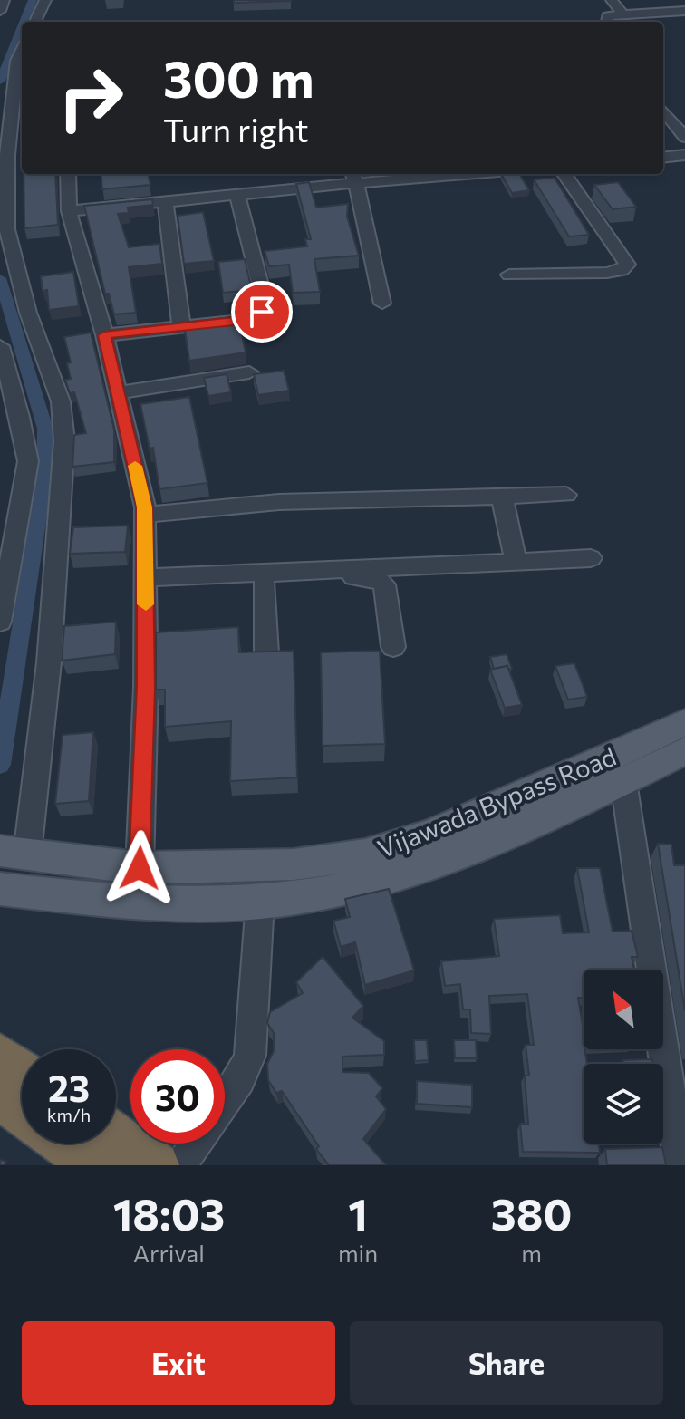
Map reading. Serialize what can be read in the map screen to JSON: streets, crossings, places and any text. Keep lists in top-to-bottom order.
{
  "streets": {
    "main road": ["Vijawada Bypass Road"]
  },
  "north": "top left",
  "page": {
    "turn": ["300 m", "Turn right"],
    "speed": "23 km/h",
    "limit": "30",
    "eta": [
      "18:03",
      "Arrival",
      "1",
      "min",
      "380",
      "m"
    ],
    "buttons": ["Exit", "Share"]
  }
}
